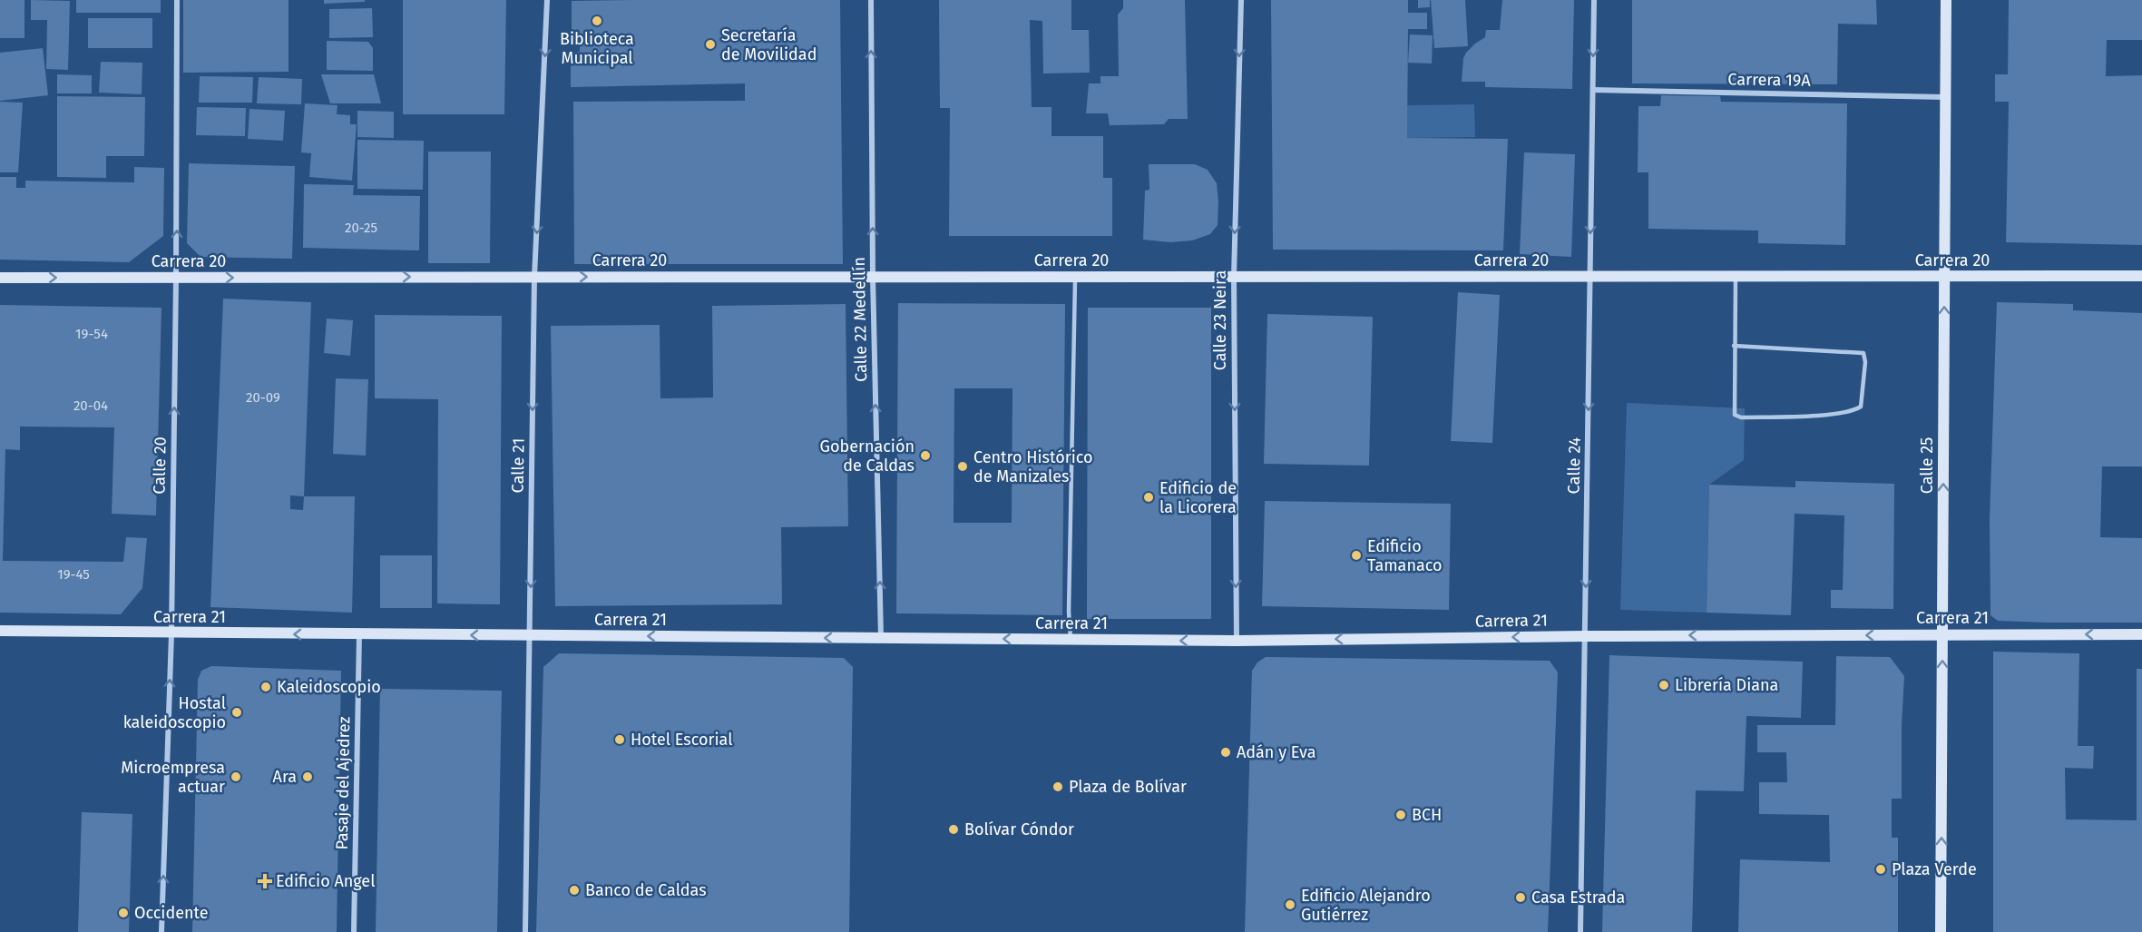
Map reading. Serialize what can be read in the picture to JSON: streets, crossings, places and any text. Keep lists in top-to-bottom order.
{
  "streets": {
    "main road": ["Carrera 20", "Calle 25", "Carrera 21"],
    "street": [
      "Carrera 19A",
      "Calle 22 Medellín",
      "Calle 23 Neira",
      "Calle 20",
      "Calle 21",
      "Calle 24",
      "Pasaje del Ajedrez"
    ]
  },
  "crossings": [
    ["Carrera 19A", "Calle 24"],
    ["Carrera 19A", "Calle 25"],
    ["Carrera 20", "Calle 22 Medellín"],
    ["Carrera 20", "Calle 23 Neira"],
    ["Carrera 20", "Calle 20"],
    ["Carrera 20", "Calle 21"],
    ["Carrera 20", "Calle 24"],
    ["Carrera 20", "Calle 25"],
    ["Calle 22 Medellín", "Carrera 21"],
    ["Calle 23 Neira", "Carrera 21"],
    ["Calle 20", "Carrera 21"],
    ["Calle 21", "Carrera 21"],
    ["Calle 24", "Carrera 21"],
    ["Calle 25", "Carrera 21"],
    ["Carrera 21", "Pasaje del Ajedrez"]
  ],
  "one_way": [
    "Carrera 20",
    "Calle 22 Medellín",
    "Calle 23 Neira",
    "Calle 20",
    "Calle 21",
    "Calle 24",
    "Calle 25",
    "Carrera 21"
  ],
  "places": {
    "other": [
      "Biblioteca Municipal",
      "Secretaría de Movilidad",
      "Gobernación de Caldas",
      "Centro Histórico de Manizales",
      "Edificio de la Licorera",
      "Edificio Tamanaco",
      "Librería Diana",
      "Kaleidoscopio",
      "Hostal kaleidoscopio",
      "Hotel Escorial",
      "Adán y Eva",
      "Microempresa actuar",
      "Ara",
      "Plaza de Bolívar",
      "BCH",
      "Bolívar Cóndor",
      "Plaza Verde",
      "Banco de Caldas",
      "Casa Estrada",
      "Edificio Alejandro Gutiérrez",
      "Occidente"
    ],
    "health": ["Edificio Angel"]
  },
  "house_numbers": [
    "20-25",
    "19-54",
    "20-09",
    "20-04",
    "19-45"
  ]
}
